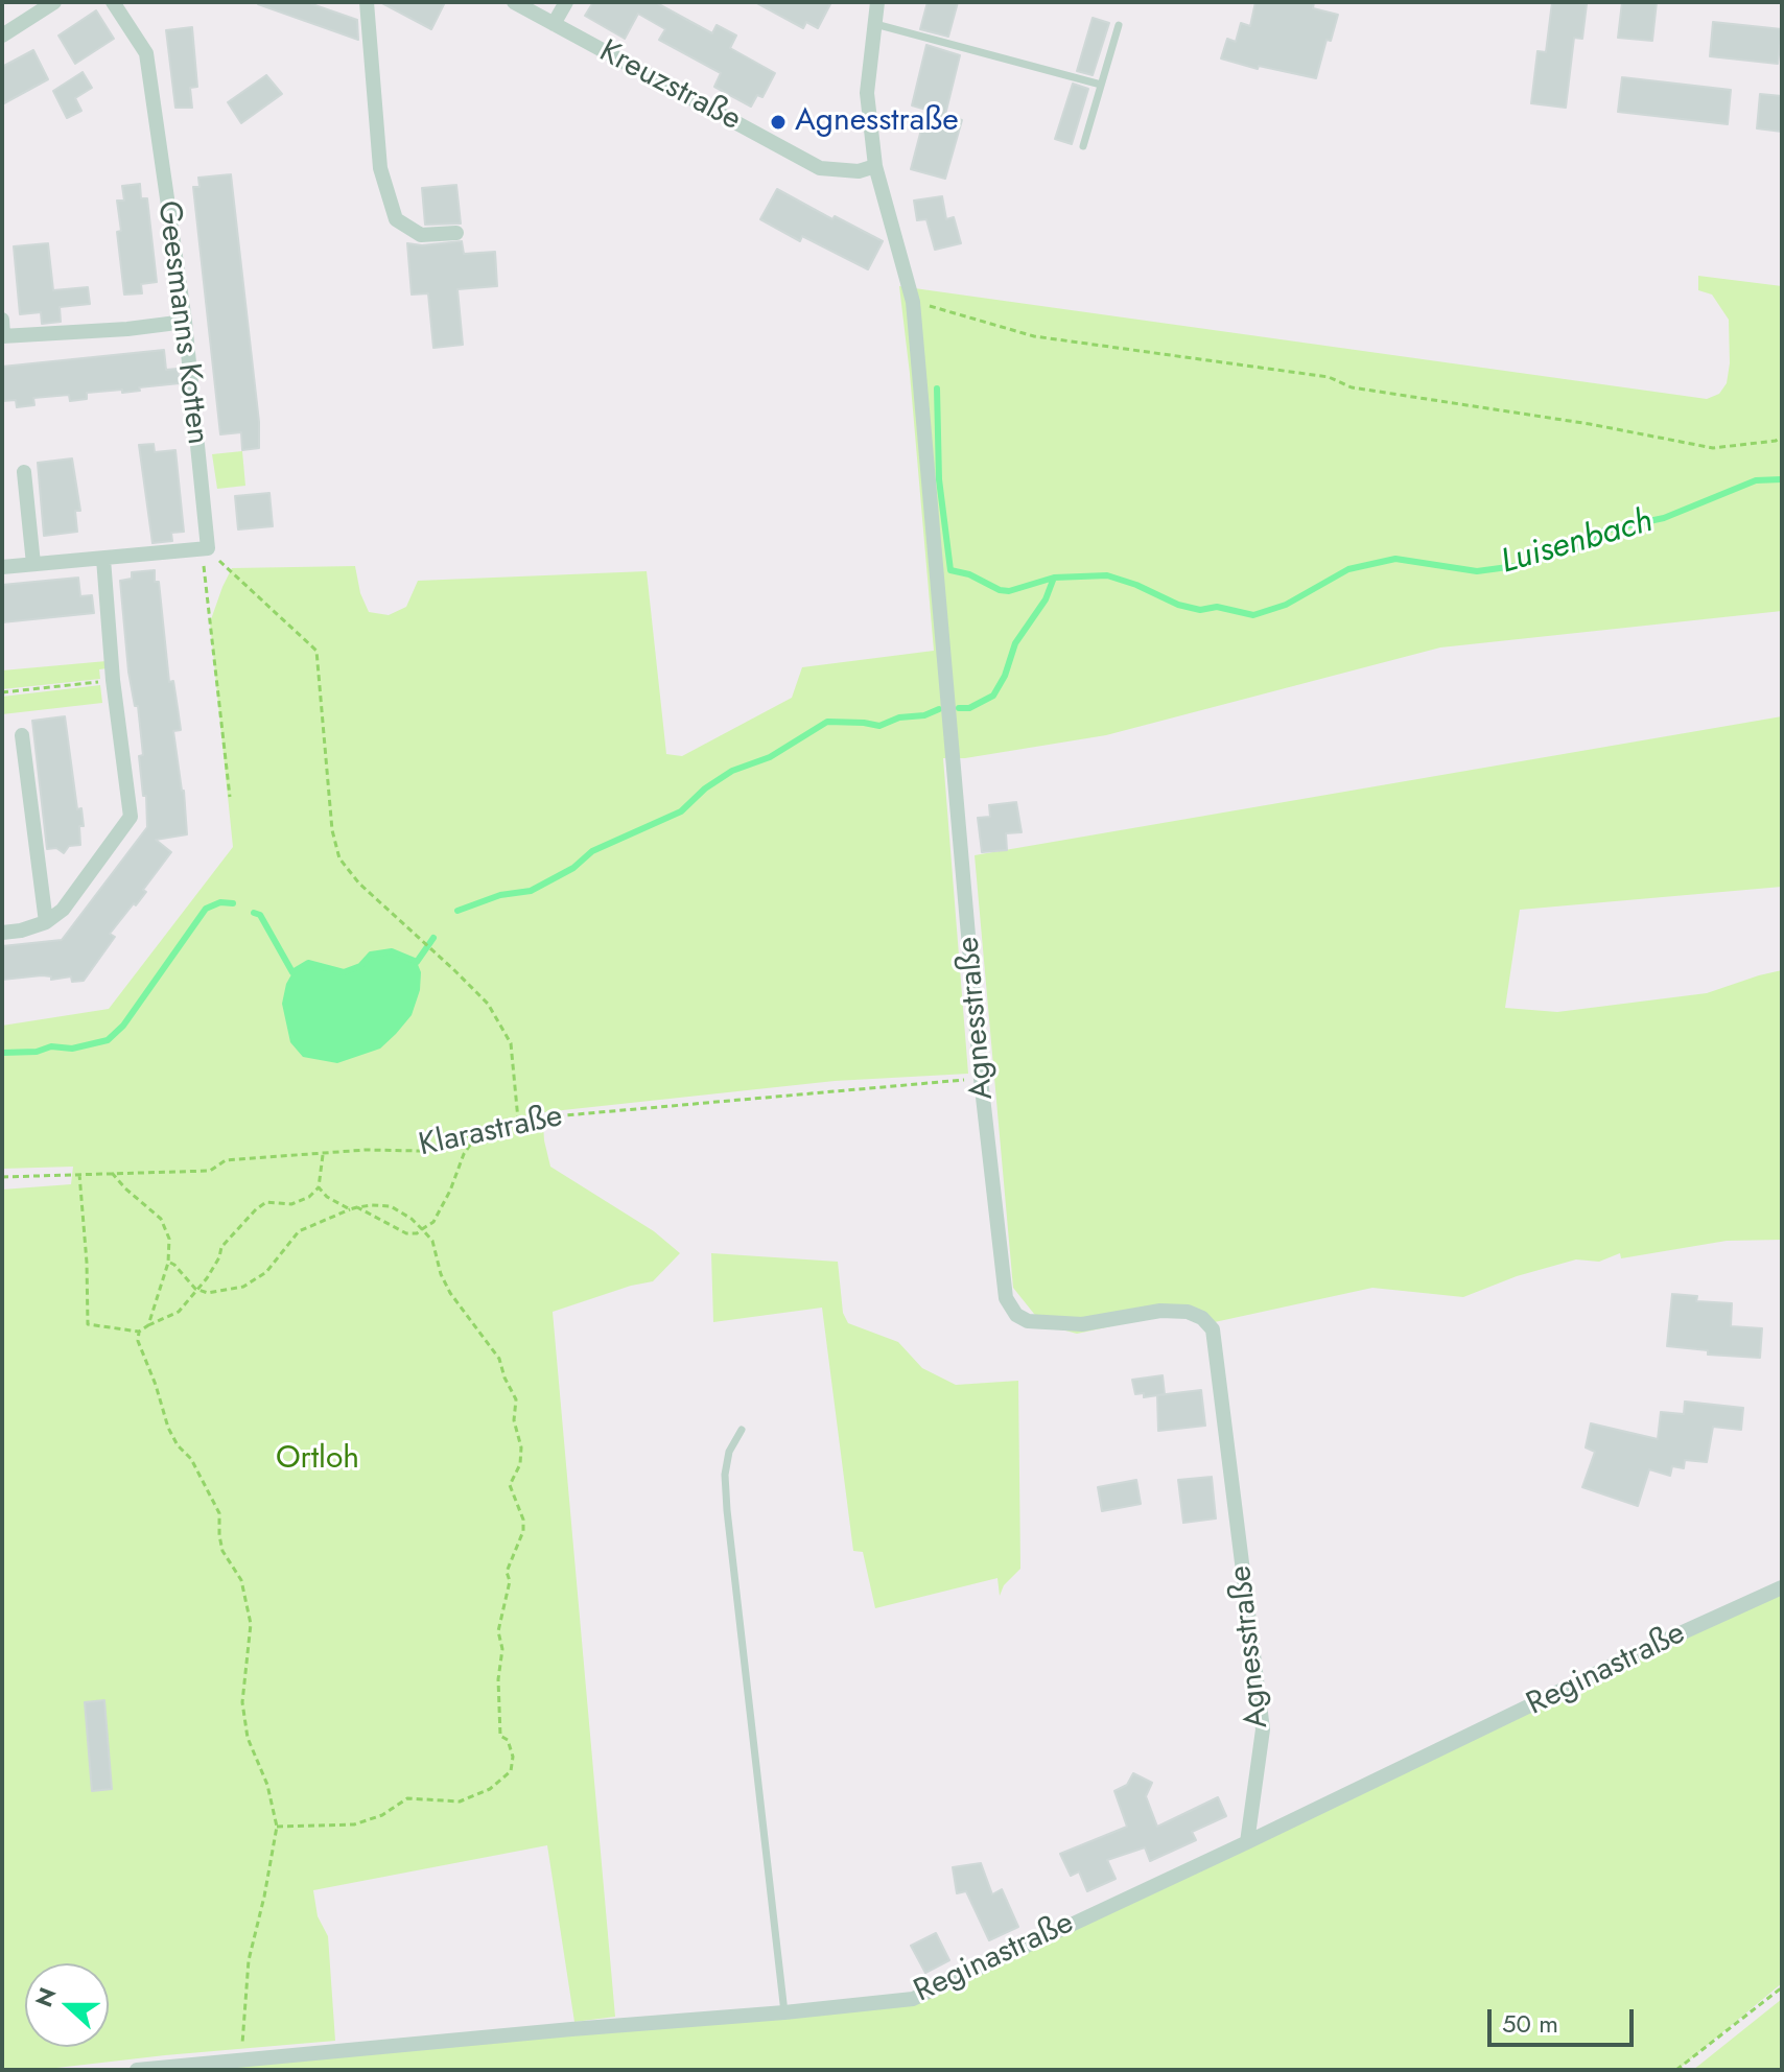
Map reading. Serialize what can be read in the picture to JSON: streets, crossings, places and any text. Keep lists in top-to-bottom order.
{
  "streets": {
    "street": [
      "Kreuzstraße",
      "Geesmanns Kotten",
      "Agnesstraße",
      "Reginastraße"
    ],
    "path": ["Klarastraße"]
  },
  "crossings": [
    ["Kreuzstraße", "Agnesstraße"],
    ["Agnesstraße", "Klarastraße"],
    ["Agnesstraße", "Reginastraße"]
  ],
  "water": ["Luisenbach"],
  "parks": ["Ortloh"],
  "places": ["Agnesstraße"],
  "scale_bar": "50 m",
  "north": "left"
}
